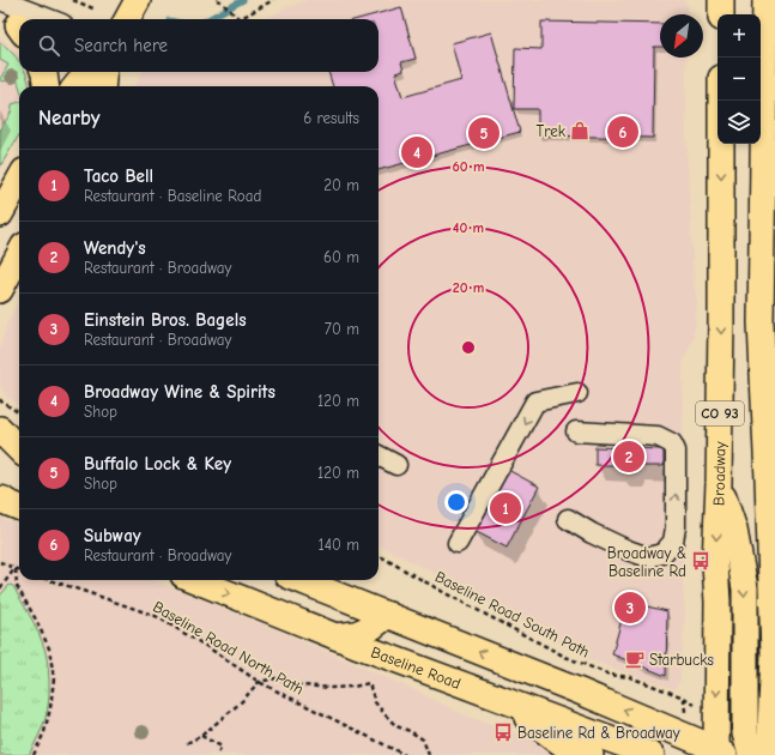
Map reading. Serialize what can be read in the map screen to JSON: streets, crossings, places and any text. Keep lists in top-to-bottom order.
{
  "streets": {
    "main road": ["CO 93", "Broadway", "Baseline Road"],
    "path": ["Baseline Road South Path", "Baseline Road North Path"]
  },
  "places": {
    "shop": ["Trek"],
    "bus stop": ["Broadway & Baseline Rd", "Baseline Rd & Broadway"],
    "cafe": ["Starbucks"]
  },
  "north": "bottom left",
  "page": {
    "map_buttons": ["+", "−"],
    "search": "Search here",
    "heading": ["Nearby", "6 results"],
    "pins": [
      "6",
      "5",
      "4",
      "2",
      "1",
      "3"
    ],
    "list": [
      {
        "mark": "1",
        "name": "Taco Bell",
        "note": "Restaurant · Baseline Road",
        "value": "20 m"
      },
      {
        "mark": "2",
        "name": "Wendy's",
        "note": "Restaurant · Broadway",
        "value": "60 m"
      },
      {
        "mark": "3",
        "name": "Einstein Bros. Bagels",
        "note": "Restaurant · Broadway",
        "value": "70 m"
      },
      {
        "mark": "4",
        "name": "Broadway Wine & Spirits",
        "note": "Shop",
        "value": "120 m"
      },
      {
        "mark": "5",
        "name": "Buffalo Lock & Key",
        "note": "Shop",
        "value": "120 m"
      },
      {
        "mark": "6",
        "name": "Subway",
        "note": "Restaurant · Broadway",
        "value": "140 m"
      }
    ]
  },
  "rings": ["60 m", "40 m", "20 m"]
}
